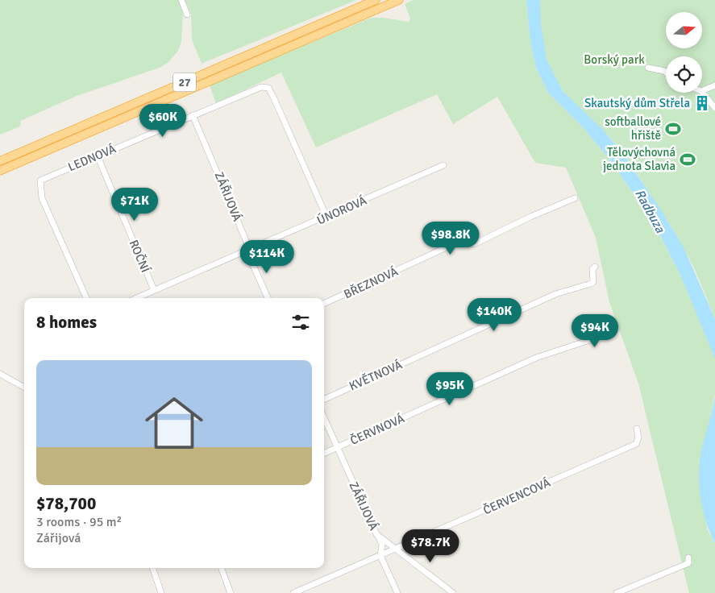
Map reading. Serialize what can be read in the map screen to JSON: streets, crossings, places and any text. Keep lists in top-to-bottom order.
{
  "streets": {
    "highway": ["27"],
    "street": [
      "LEDNOVÁ",
      "ZÁŘIJOVÁ",
      "ÚNOROVÁ",
      "ROČNÍ",
      "BŘEZNOVÁ",
      "KVĚTNOVÁ",
      "ČERVNOVÁ",
      "ČERVENCOVÁ"
    ]
  },
  "crossings": [
    ["LEDNOVÁ", "ZÁŘIJOVÁ"],
    ["LEDNOVÁ", "ÚNOROVÁ"],
    ["LEDNOVÁ", "ROČNÍ"],
    ["ZÁŘIJOVÁ", "ÚNOROVÁ"],
    ["ZÁŘIJOVÁ", "ČERVNOVÁ"],
    ["ZÁŘIJOVÁ", "ČERVENCOVÁ"],
    ["ÚNOROVÁ", "ROČNÍ"]
  ],
  "water": ["Radbuza"],
  "parks": ["Borský park"],
  "places": {
    "building": ["Skautský dům Střela"],
    "sports": ["softballové hřiště", "Tělovýchovná jednota Slavia"]
  },
  "north": "right",
  "page": {
    "price": [
      "$60K",
      "$71K",
      "$98.8K",
      "$114K",
      "$140K",
      "$94K",
      "$95K",
      "$78.7K"
    ],
    "heading": "8 homes",
    "list": [
      {
        "name": "$78,700",
        "note": "3 rooms · 95 m² · Zářijová"
      }
    ]
  }
}
